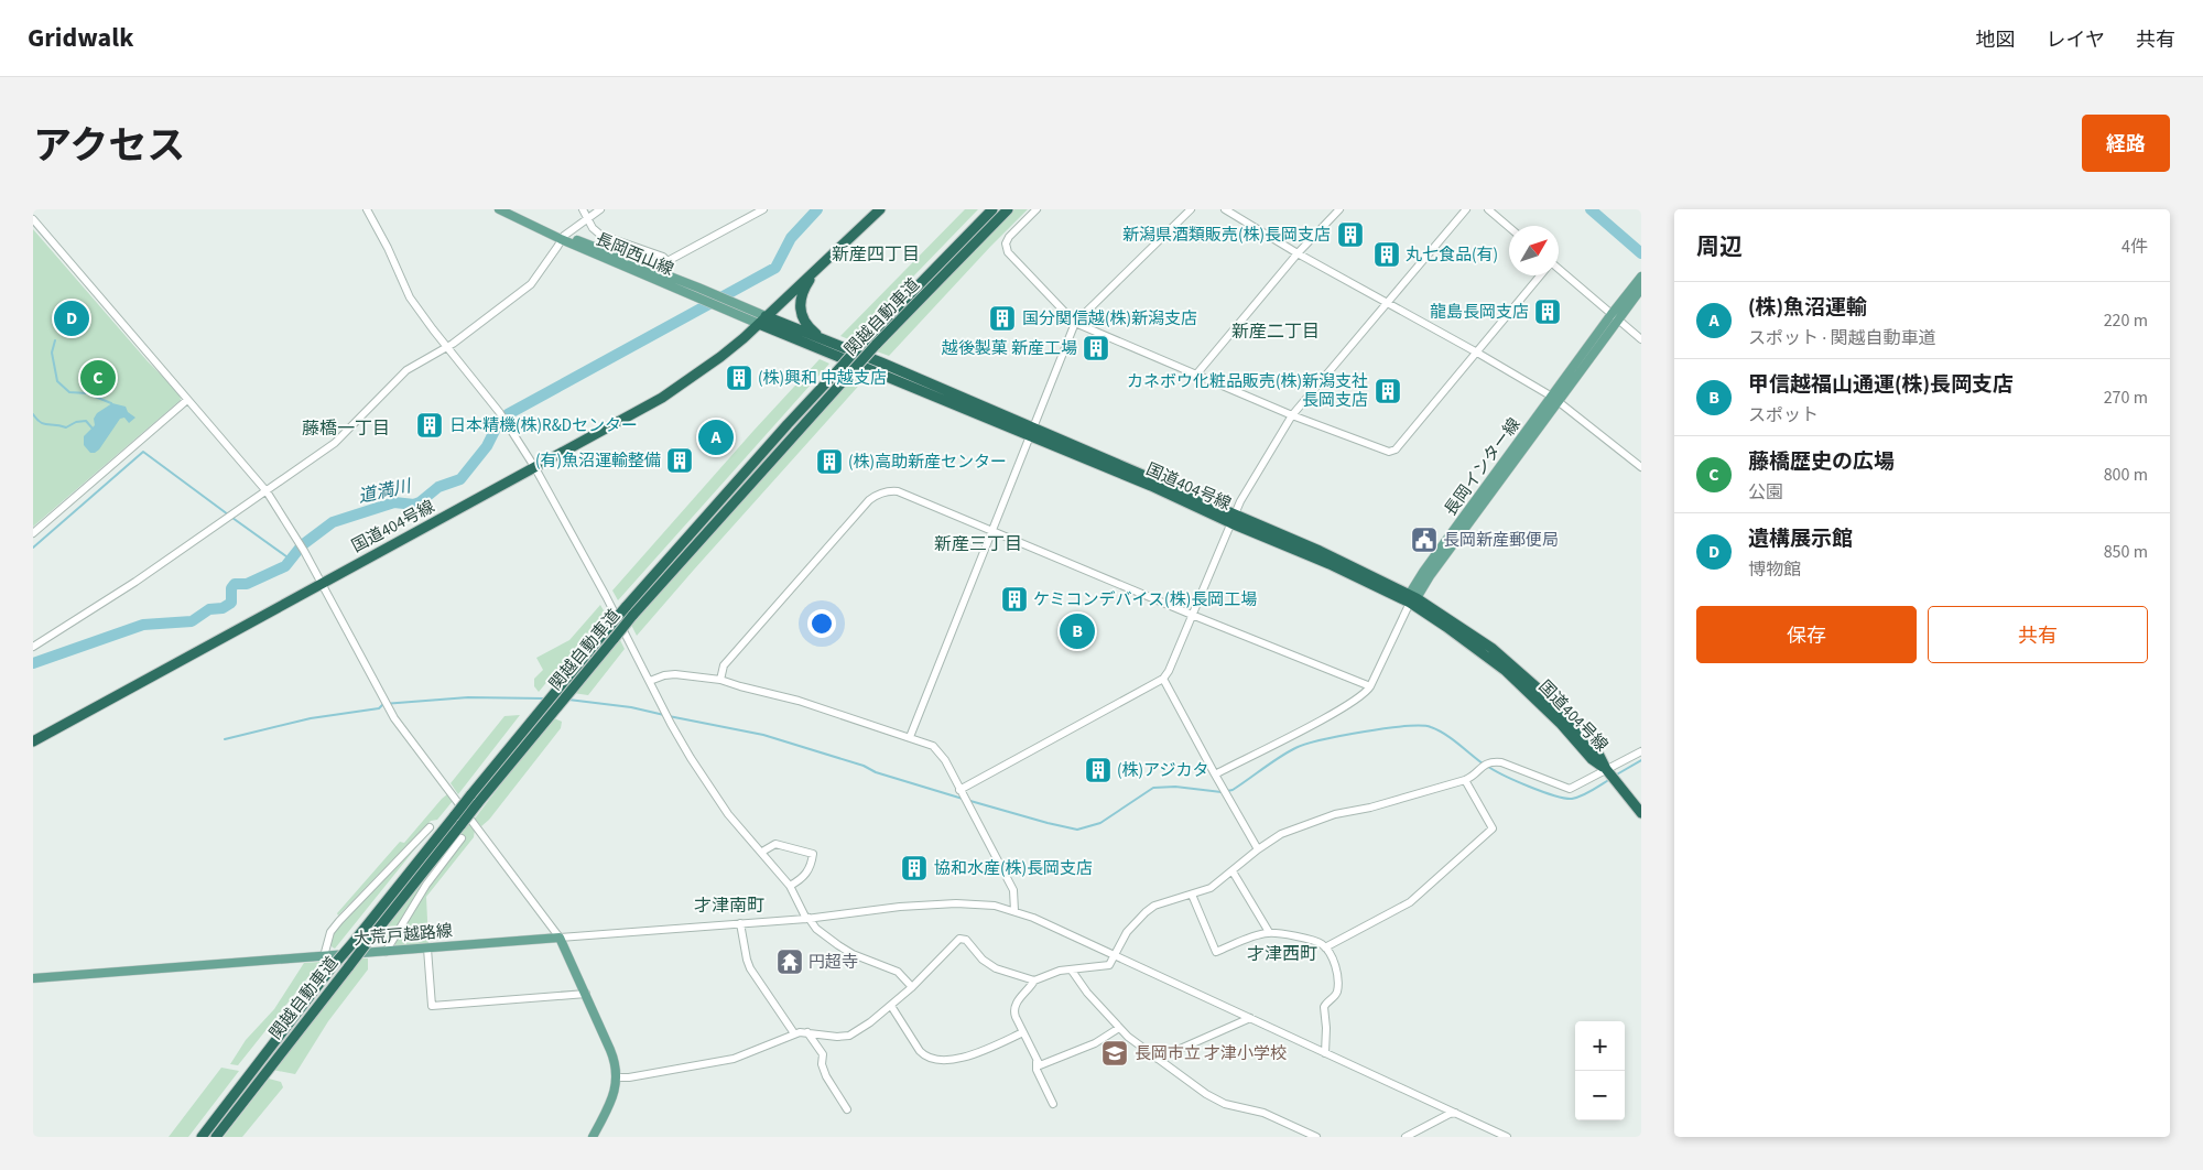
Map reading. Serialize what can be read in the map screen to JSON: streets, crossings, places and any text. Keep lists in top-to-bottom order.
{
  "streets": {
    "highway": ["関越自動車道", "国道404号線"],
    "main road": ["長岡西山線", "長岡インター線", "大荒戸越路線"]
  },
  "crossings": [
    ["長岡西山線", "国道404号線"],
    ["長岡インター線", "国道404号線"]
  ],
  "districts": [
    "新産四丁目",
    "新産二丁目",
    "藤橋一丁目",
    "新産三丁目",
    "才津南町",
    "才津西町"
  ],
  "water": ["道満川"],
  "places": {
    "building": [
      "新潟県酒類販売(株)長岡支店",
      "丸七食品(有)",
      "龍島長岡支店",
      "国分関信越(株)新潟支店",
      "越後製菓 新産工場",
      "(株)興和 中越支店",
      "カネボウ化粧品販売(株)新潟支社 長岡支店",
      "日本精機(株)R&Dセンター",
      "(有)魚沼運輸整備",
      "(株)高助新産センター",
      "ケミコンデバイス(株)長岡工場",
      "(株)アジカタ",
      "協和水産(株)長岡支店"
    ],
    "public building": ["長岡新産郵便局"],
    "temple": ["円超寺"],
    "school or university": ["長岡市立 才津小学校"]
  },
  "north": "top right",
  "page": {
    "header": "Gridwalk",
    "nav": ["地図", "レイヤ", "共有"],
    "title": "アクセス",
    "buttons": [
      "経路",
      ["保存", "共有"]
    ],
    "heading": ["周辺", "4件"],
    "list": [
      {
        "mark": "A",
        "name": "(株)魚沼運輸",
        "note": "スポット · 関越自動車道",
        "value": "220 m"
      },
      {
        "mark": "B",
        "name": "甲信越福山通運(株)長岡支店",
        "note": "スポット",
        "value": "270 m"
      },
      {
        "mark": "C",
        "name": "藤橋歴史の広場",
        "note": "公園",
        "value": "800 m"
      },
      {
        "mark": "D",
        "name": "遺構展示館",
        "note": "博物館",
        "value": "850 m"
      }
    ],
    "pins": [
      "D",
      "C",
      "A",
      "B"
    ],
    "map_buttons": ["+", "−"]
  }
}
